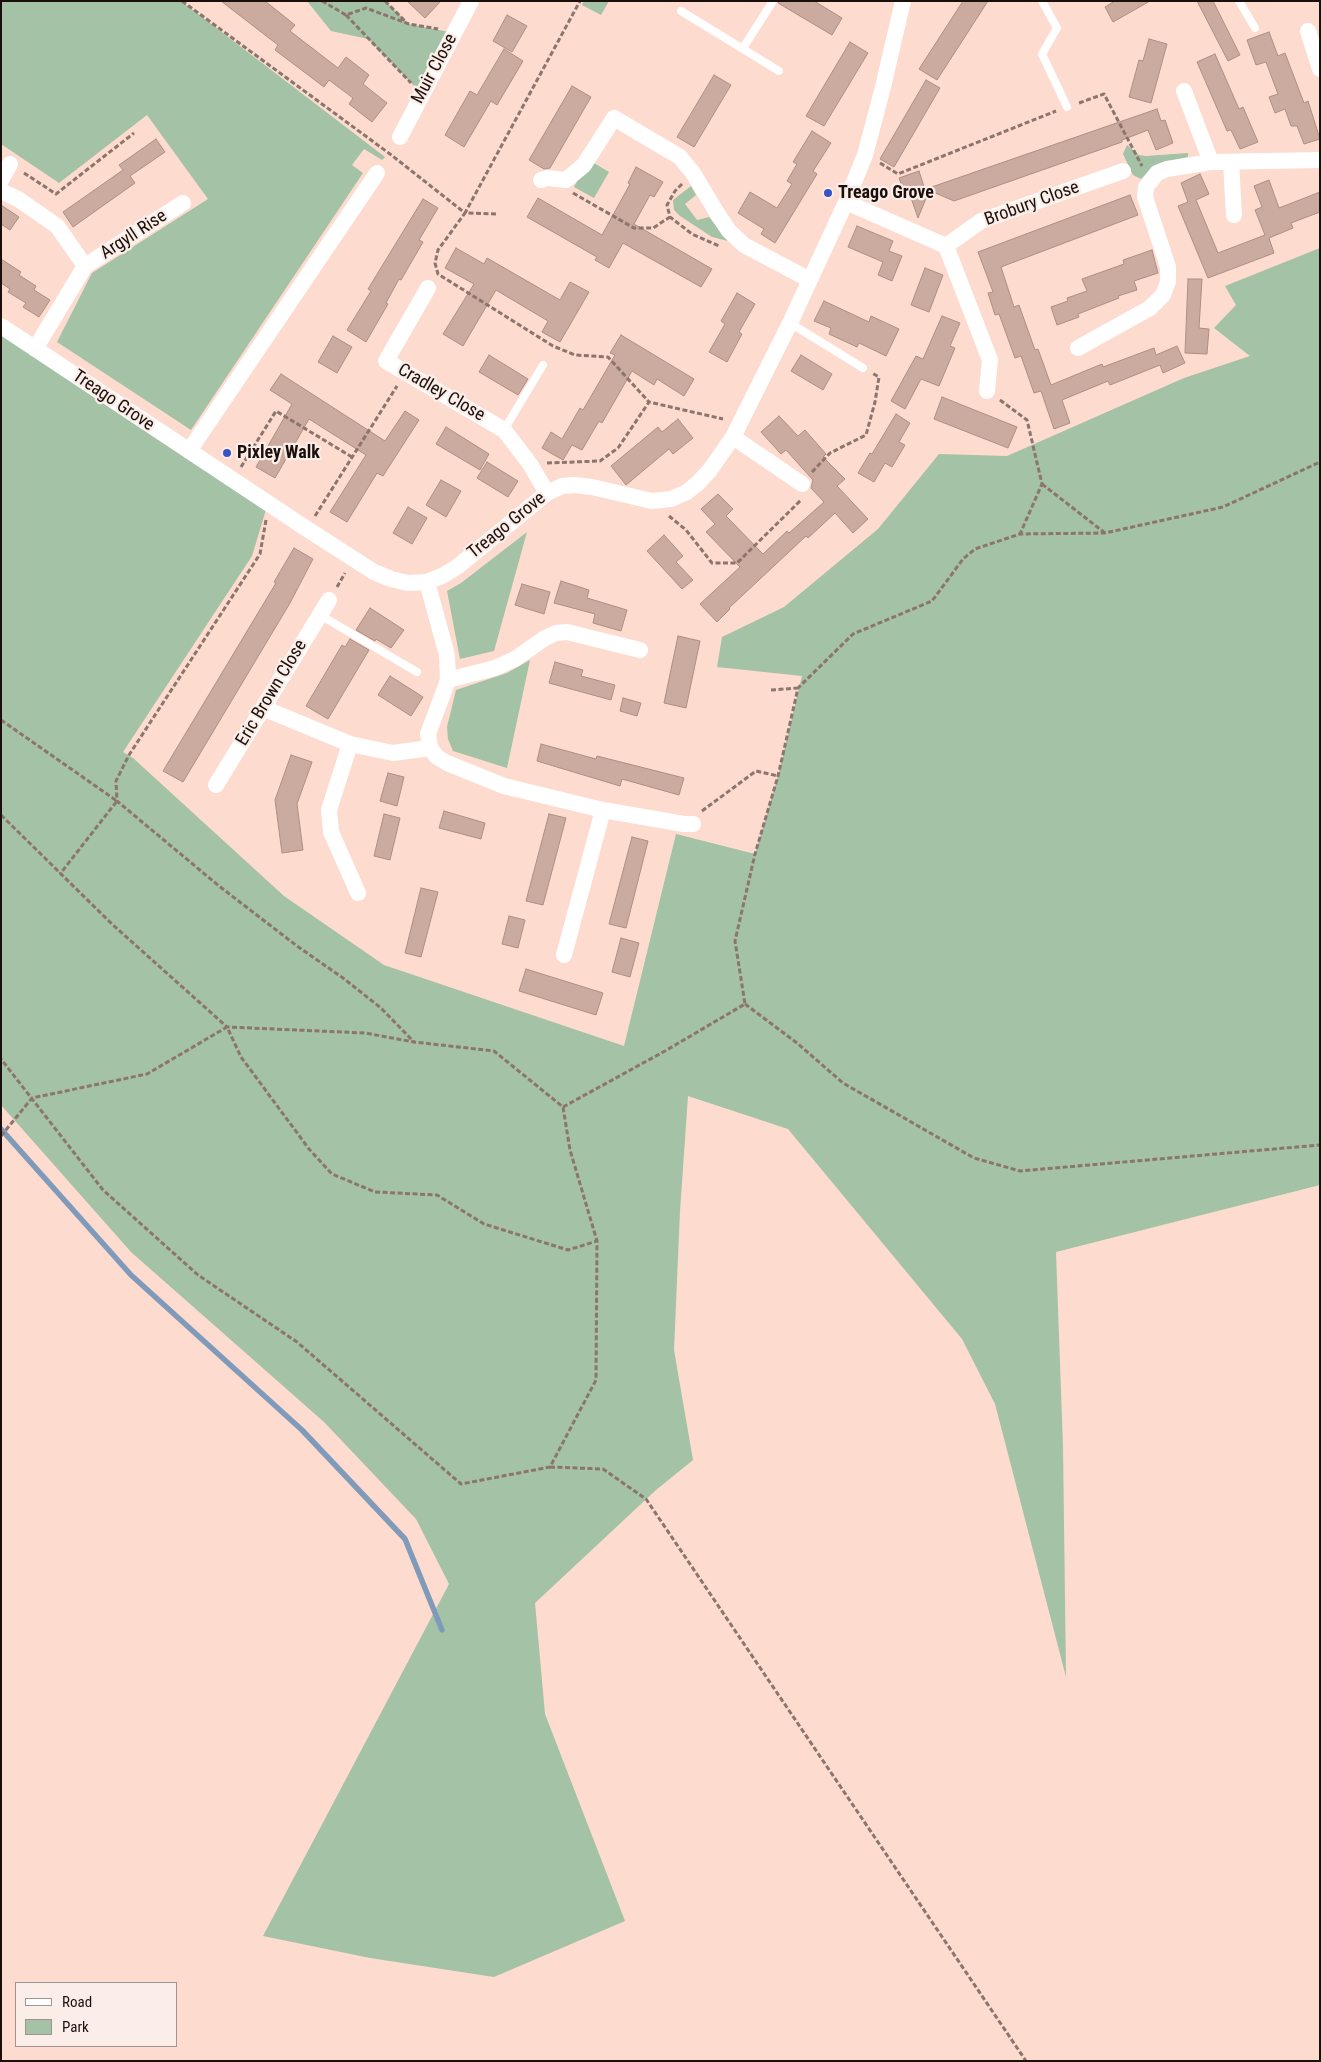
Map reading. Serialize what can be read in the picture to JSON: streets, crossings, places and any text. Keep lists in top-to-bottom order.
{
  "streets": {
    "street": [
      "Muir Close",
      "Brobury Close",
      "Argyll Rise",
      "Cradley Close",
      "Treago Grove",
      "Eric Brown Close"
    ]
  },
  "crossings": [
    ["Argyll Rise", "Treago Grove"],
    ["Cradley Close", "Treago Grove"]
  ],
  "places": ["Treago Grove", "Pixley Walk"],
  "legend": ["Road", "Park"]
}
